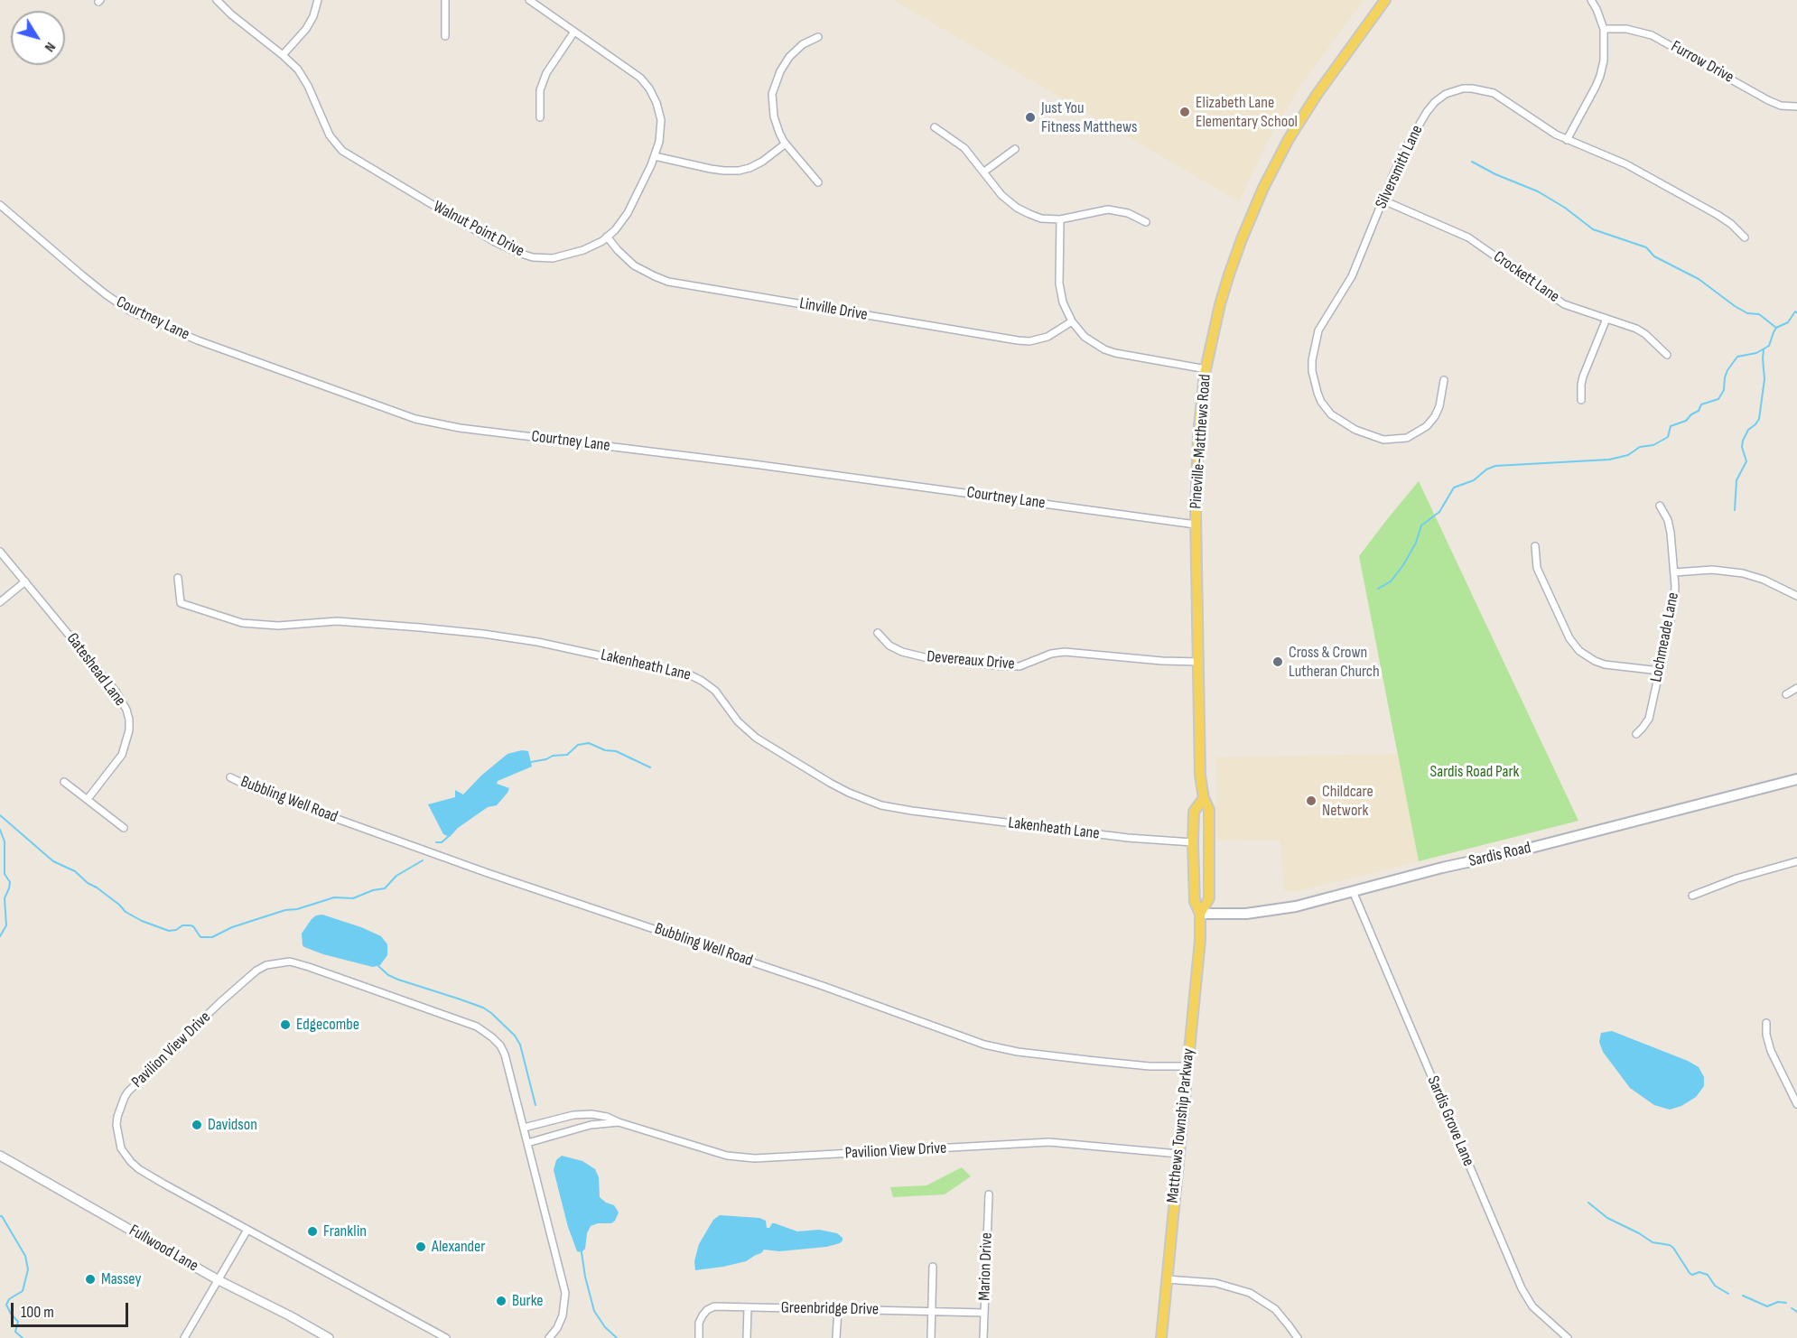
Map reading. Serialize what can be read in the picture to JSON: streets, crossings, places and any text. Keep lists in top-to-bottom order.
{
  "streets": {
    "main road": ["Pineville-Matthews Road", "Sardis Road", "Matthews Township Parkway"],
    "street": [
      "Furrow Drive",
      "Silversmith Lane",
      "Walnut Point Drive",
      "Crockett Lane",
      "Linville Drive",
      "Courtney Lane",
      "Lochmeade Lane",
      "Devereaux Drive",
      "Lakenheath Lane",
      "Gateshead Lane",
      "Bubbling Well Road",
      "Pavilion View Drive",
      "Sardis Grove Lane",
      "Fullwood Lane",
      "Marion Drive",
      "Greenbridge Drive"
    ]
  },
  "crossings": [
    ["Silversmith Lane", "Crockett Lane"],
    ["Walnut Point Drive", "Linville Drive"],
    ["Courtney Lane", "Pineville-Matthews Road"],
    ["Pineville-Matthews Road", "Devereaux Drive"],
    ["Pineville-Matthews Road", "Sardis Road"],
    ["Pineville-Matthews Road", "Matthews Township Parkway"],
    ["Bubbling Well Road", "Matthews Township Parkway"],
    ["Sardis Road", "Sardis Grove Lane"],
    ["Sardis Road", "Matthews Township Parkway"],
    ["Pavilion View Drive", "Matthews Township Parkway"],
    ["Marion Drive", "Greenbridge Drive"]
  ],
  "parks": ["Sardis Road Park"],
  "places": [
    "Elizabeth Lane Elementary School",
    "Just You Fitness Matthews",
    "Cross & Crown Lutheran Church",
    "Childcare Network",
    "Edgecombe",
    "Davidson",
    "Franklin",
    "Alexander",
    "Massey",
    "Burke"
  ],
  "scale_bar": "100 m",
  "north": "bottom right"
}
